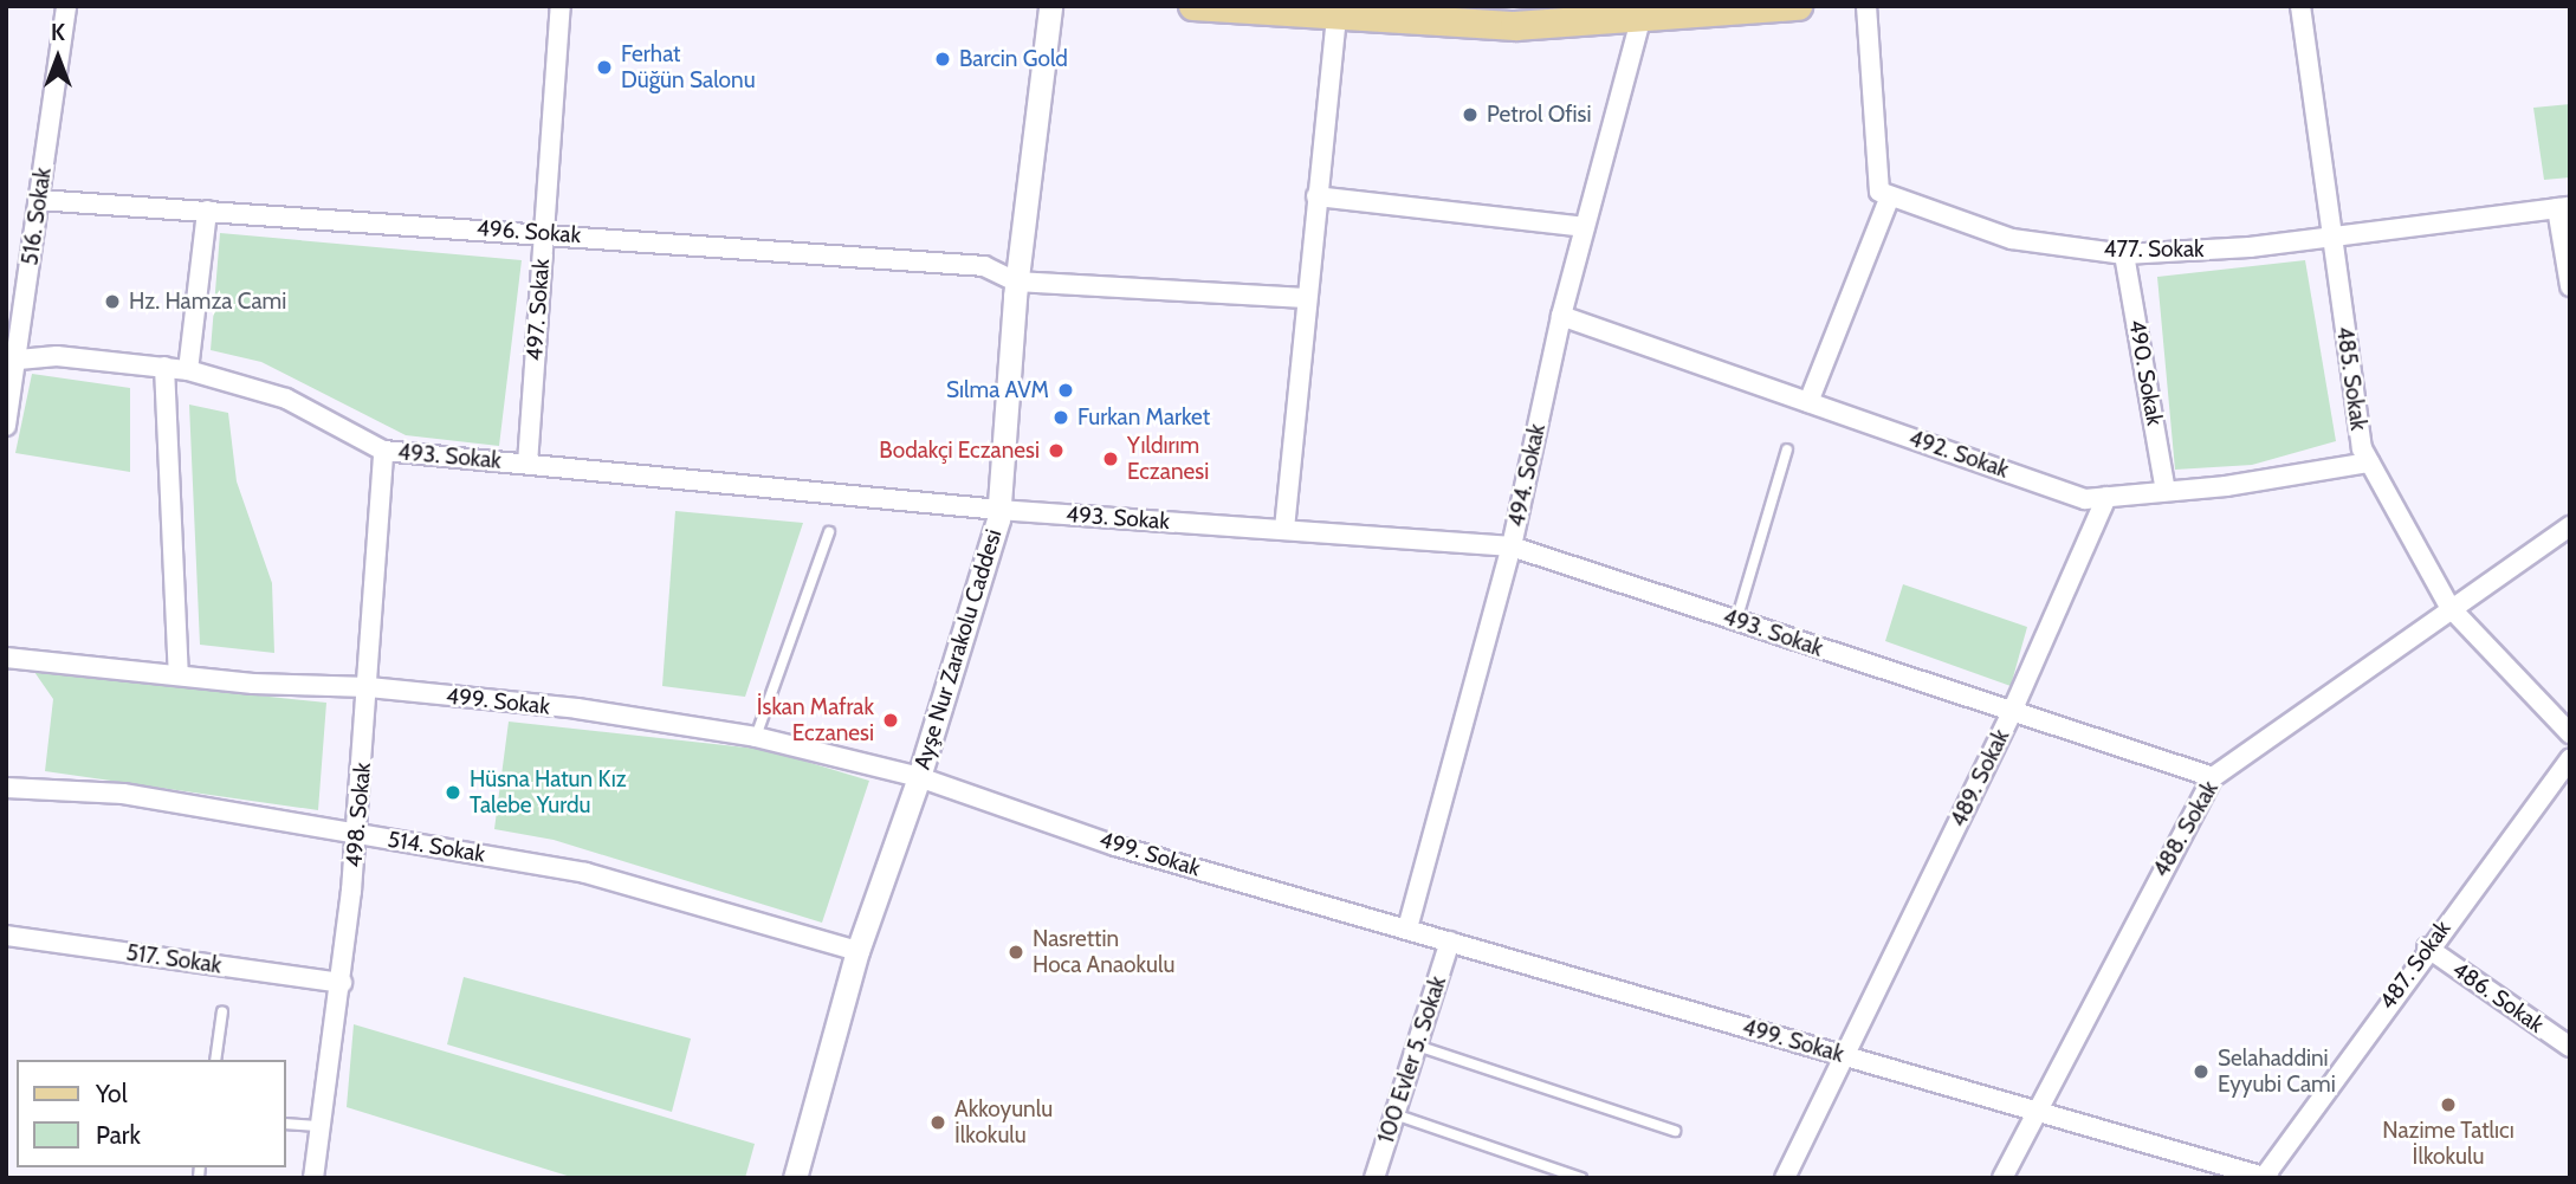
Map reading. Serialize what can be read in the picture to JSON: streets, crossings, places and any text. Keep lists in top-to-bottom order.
{
  "streets": {
    "street": [
      "516. Sokak",
      "496. Sokak",
      "477. Sokak",
      "497. Sokak",
      "490. Sokak",
      "485. Sokak",
      "492. Sokak",
      "493. Sokak",
      "494. Sokak",
      "Ayşe Nur Zarakolu Caddesi",
      "499. Sokak",
      "489. Sokak",
      "498. Sokak",
      "488. Sokak",
      "514. Sokak",
      "517. Sokak",
      "487. Sokak",
      "486. Sokak",
      "100 Evler 5. Sokak"
    ]
  },
  "crossings": [
    ["516. Sokak", "496. Sokak"],
    ["516. Sokak", "493. Sokak"],
    ["496. Sokak", "497. Sokak"],
    ["496. Sokak", "Ayşe Nur Zarakolu Caddesi"],
    ["477. Sokak", "490. Sokak"],
    ["477. Sokak", "485. Sokak"],
    ["497. Sokak", "493. Sokak"],
    ["490. Sokak", "492. Sokak"],
    ["485. Sokak", "492. Sokak"],
    ["485. Sokak", "488. Sokak"],
    ["492. Sokak", "494. Sokak"],
    ["492. Sokak", "489. Sokak"],
    ["493. Sokak", "494. Sokak"],
    ["493. Sokak", "Ayşe Nur Zarakolu Caddesi"],
    ["493. Sokak", "489. Sokak"],
    ["493. Sokak", "498. Sokak"],
    ["493. Sokak", "488. Sokak"],
    ["494. Sokak", "499. Sokak"],
    ["Ayşe Nur Zarakolu Caddesi", "499. Sokak"],
    ["Ayşe Nur Zarakolu Caddesi", "514. Sokak"],
    ["499. Sokak", "489. Sokak"],
    ["499. Sokak", "498. Sokak"],
    ["499. Sokak", "488. Sokak"],
    ["499. Sokak", "487. Sokak"],
    ["499. Sokak", "100 Evler 5. Sokak"],
    ["498. Sokak", "514. Sokak"],
    ["498. Sokak", "517. Sokak"],
    ["487. Sokak", "486. Sokak"]
  ],
  "places": [
    "Barcin Gold",
    "Ferhat Düğün Salonu",
    "Petrol Ofisi",
    "Hz. Hamza Cami",
    "Sılma AVM",
    "Furkan Market",
    "Bodakçi Eczanesi",
    "Yıldırım Eczanesi",
    "İskan Mafrak Eczanesi",
    "Hüsna Hatun Kız Talebe Yurdu",
    "Nasrettin Hoca Anaokulu",
    "Selahaddini Eyyubi Cami",
    "Nazime Tatlıcı İlkokulu",
    "Akkoyunlu İlkokulu"
  ],
  "legend": ["Yol", "Park"],
  "north": "top"
}
